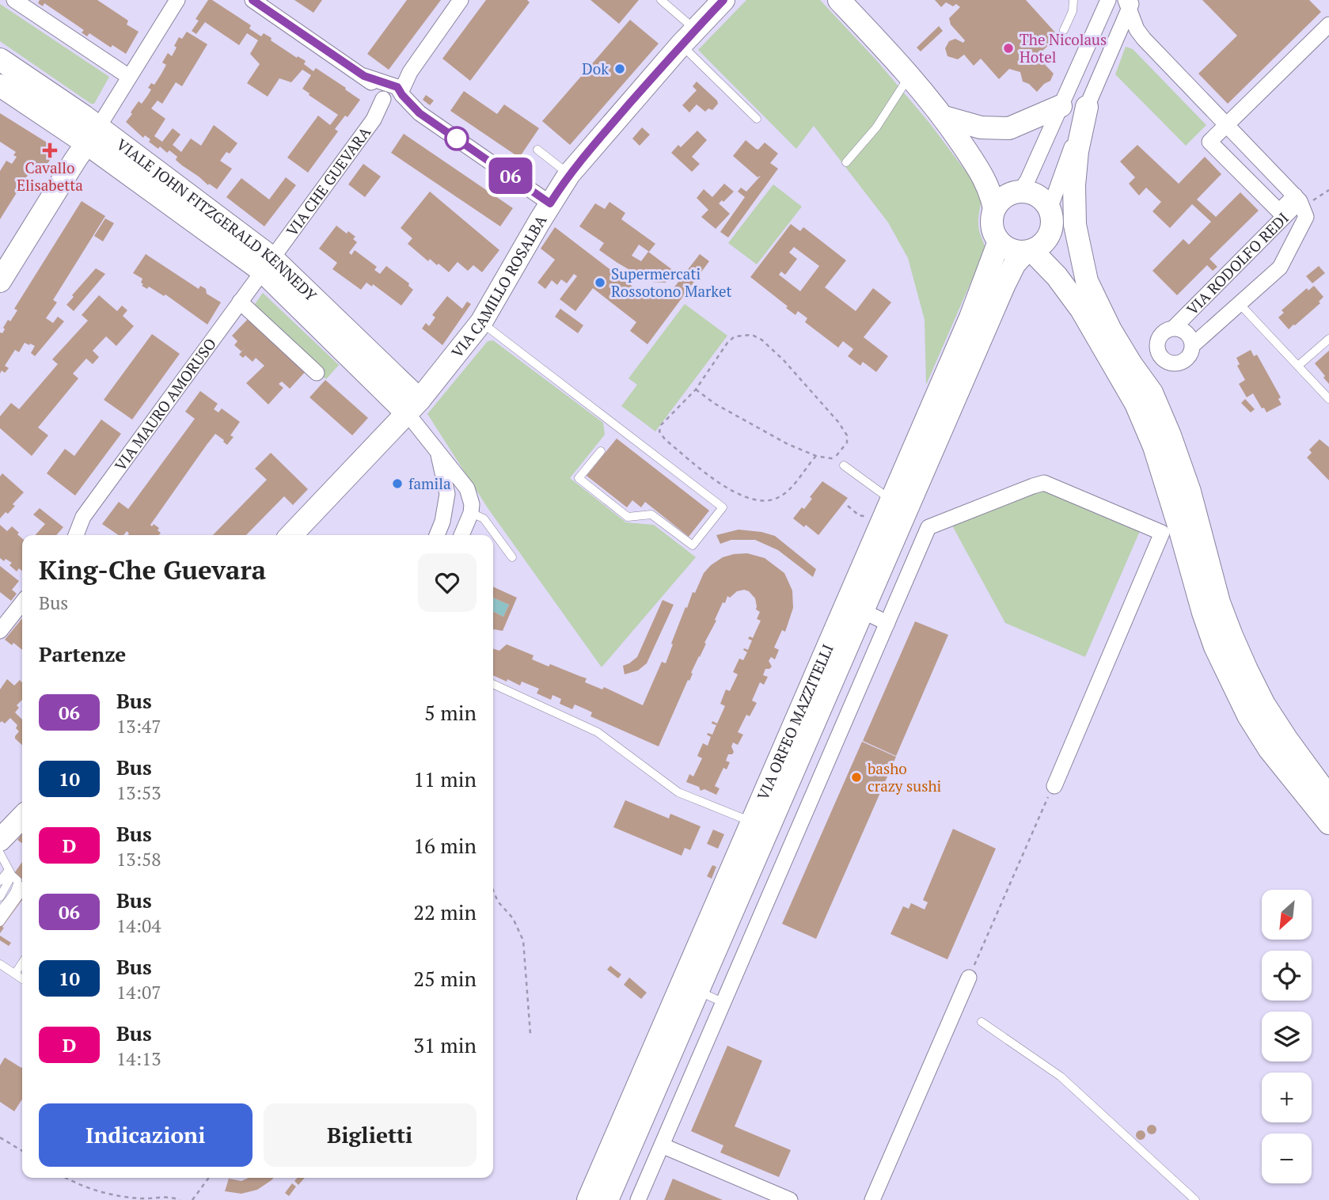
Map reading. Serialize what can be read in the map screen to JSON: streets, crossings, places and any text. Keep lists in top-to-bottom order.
{
  "streets": {
    "main road": ["VIALE JOHN FITZGERALD KENNEDY", "VIA CAMILLO ROSALBA", "VIA ORFEO MAZZITELLI"],
    "street": ["VIA CHE GUEVARA", "VIA RODOLFO REDI", "VIA MAURO AMORUSO"]
  },
  "crossings": [
    ["VIA CHE GUEVARA", "VIALE JOHN FITZGERALD KENNEDY"],
    ["VIA CHE GUEVARA", "VIA MAURO AMORUSO"],
    ["VIALE JOHN FITZGERALD KENNEDY", "VIA CAMILLO ROSALBA"],
    ["VIALE JOHN FITZGERALD KENNEDY", "VIA MAURO AMORUSO"]
  ],
  "places": {
    "other": [
      "The Nicolaus Hotel",
      "Dok",
      "Supermercati Rossotono Market",
      "famila",
      "basho crazy sushi"
    ],
    "health": ["Cavallo Elisabetta"]
  },
  "lines": ["bus line 06"],
  "north": "bottom left",
  "page": {
    "on_map": "06",
    "heading": [
      ["King-Che Guevara", "Bus"],
      "Partenze"
    ],
    "list": [
      {
        "mark": "06",
        "name": "Bus",
        "note": "13:47",
        "value": "5 min"
      },
      {
        "mark": "10",
        "name": "Bus",
        "note": "13:53",
        "value": "11 min"
      },
      {
        "mark": "D",
        "name": "Bus",
        "note": "13:58",
        "value": "16 min"
      },
      {
        "mark": "06",
        "name": "Bus",
        "note": "14:04",
        "value": "22 min"
      },
      {
        "mark": "10",
        "name": "Bus",
        "note": "14:07",
        "value": "25 min"
      },
      {
        "mark": "D",
        "name": "Bus",
        "note": "14:13",
        "value": "31 min"
      }
    ],
    "map_buttons": ["+", "−"],
    "buttons": ["Indicazioni", "Biglietti"]
  }
}
